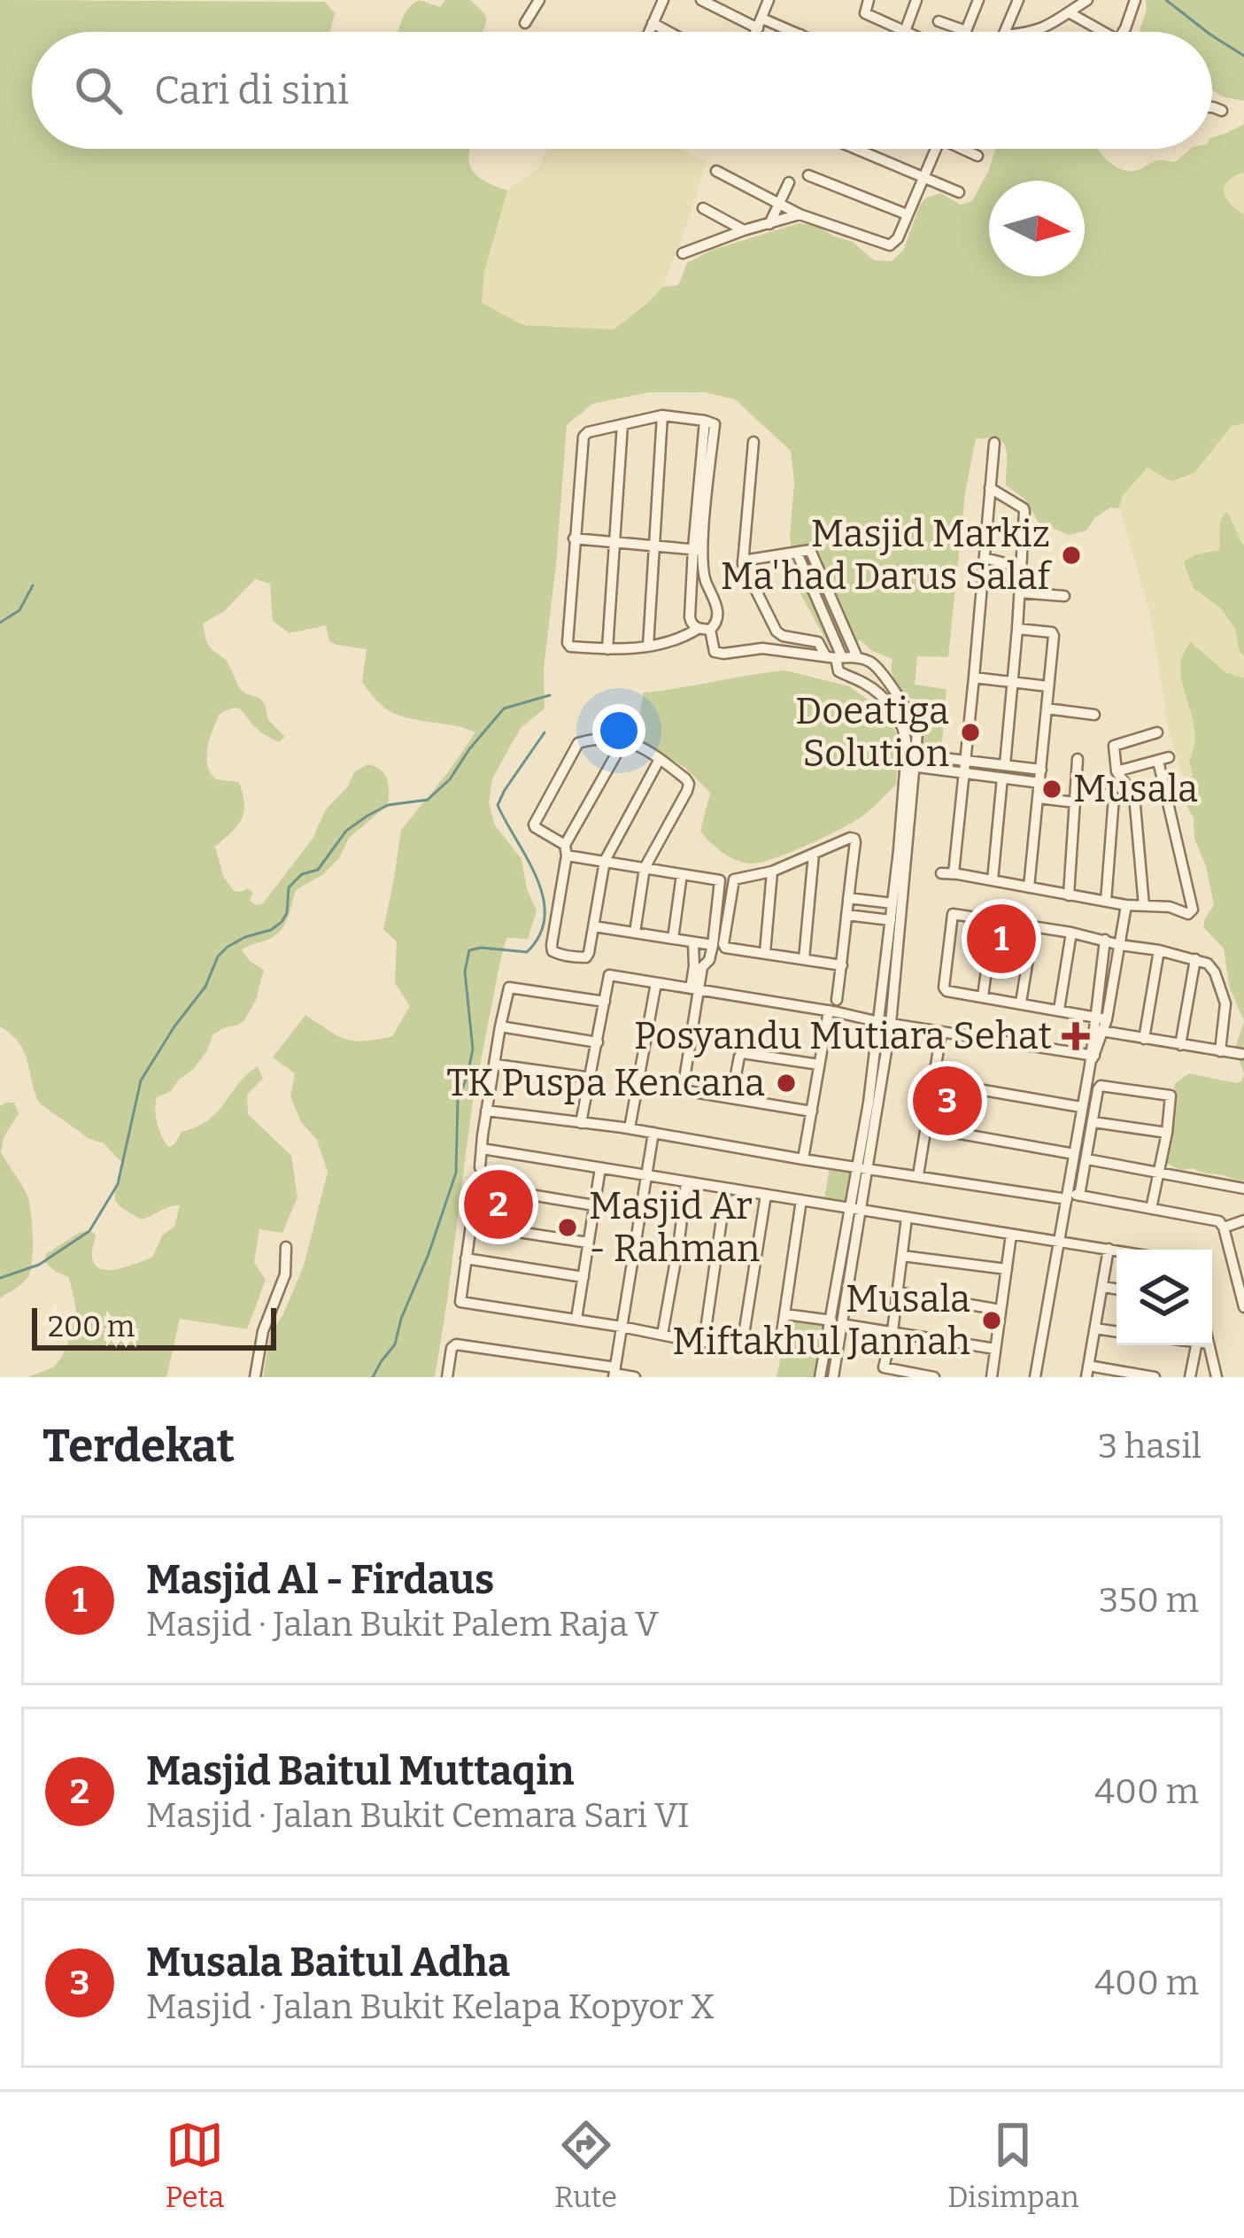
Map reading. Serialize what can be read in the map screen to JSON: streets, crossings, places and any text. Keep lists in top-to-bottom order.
{
  "places": {
    "other": [
      "Masjid Markiz Ma'had Darus Salaf",
      "Doeatiga Solution",
      "Musala",
      "TK Puspa Kencana",
      "Masjid Ar - Rahman",
      "Musala Miftakhul Jannah"
    ],
    "health": ["Posyandu Mutiara Sehat"]
  },
  "scale_bar": "200 m",
  "north": "right",
  "page": {
    "search": "Cari di sini",
    "pins": ["1", "3", "2"],
    "scale": "200 m",
    "heading": ["Terdekat", "3 hasil"],
    "list": [
      {
        "mark": "1",
        "name": "Masjid Al - Firdaus",
        "note": "Masjid · Jalan Bukit Palem Raja V",
        "value": "350 m"
      },
      {
        "mark": "2",
        "name": "Masjid Baitul Muttaqin",
        "note": "Masjid · Jalan Bukit Cemara Sari VI",
        "value": "400 m"
      },
      {
        "mark": "3",
        "name": "Musala Baitul Adha",
        "note": "Masjid · Jalan Bukit Kelapa Kopyor X",
        "value": "400 m"
      }
    ],
    "nav": ["Peta", "Rute", "Disimpan"]
  }
}
